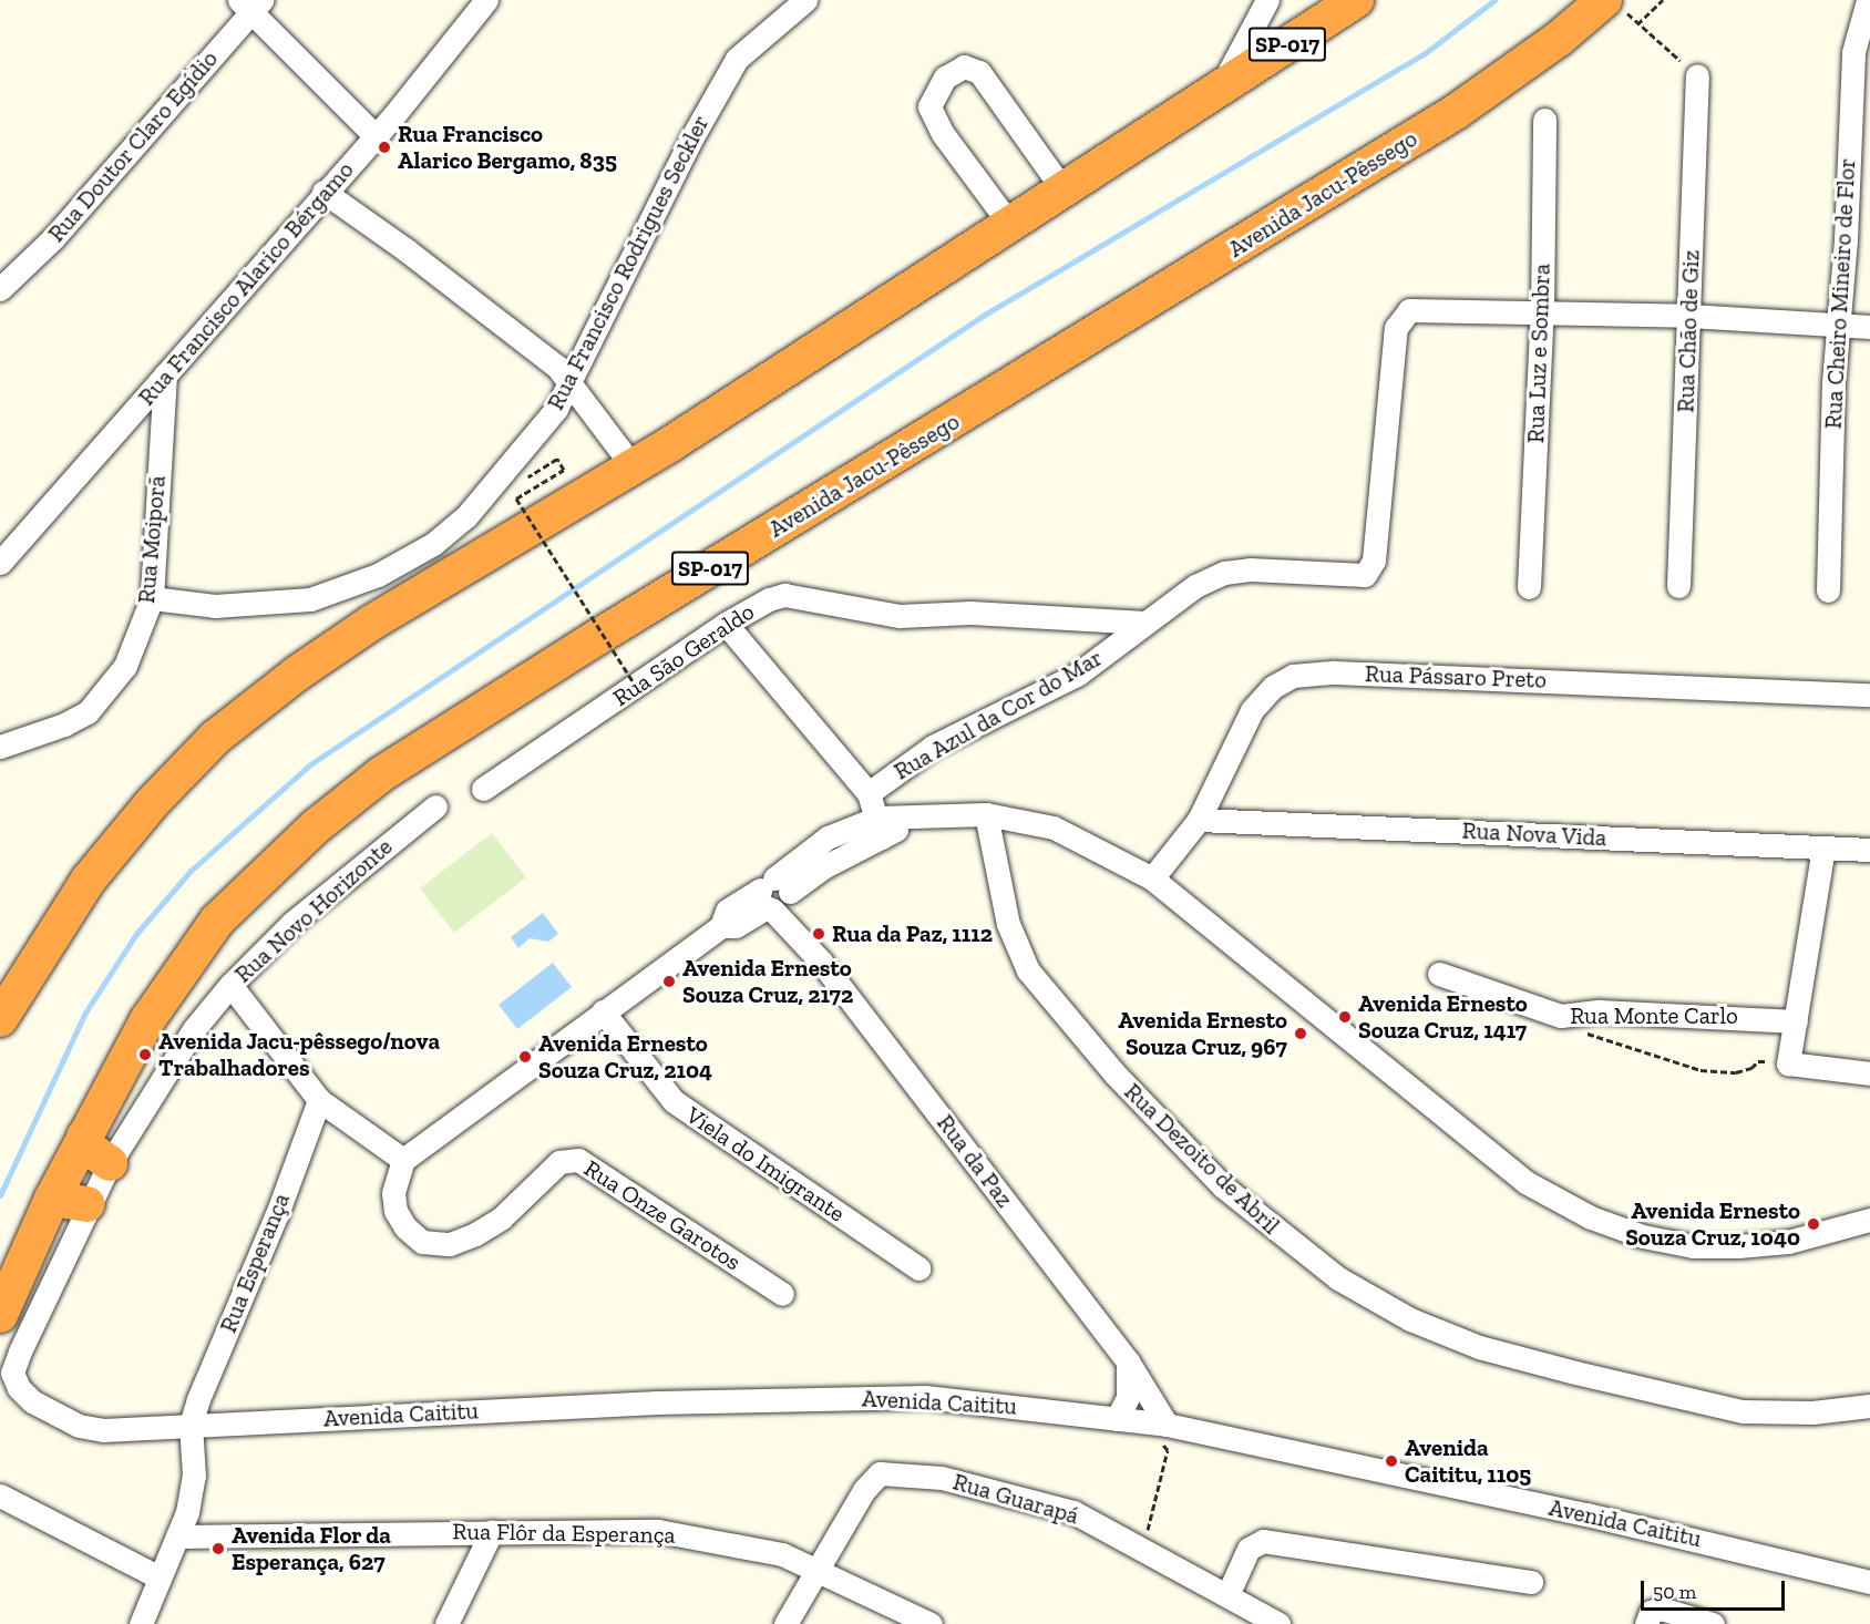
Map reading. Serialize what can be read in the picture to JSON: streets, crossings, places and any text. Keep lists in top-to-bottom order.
{
  "streets": {
    "highway": ["SP-017", "Avenida Jacu-Pêssego"],
    "street": [
      "Rua Doutor Claro Egídio",
      "Rua Francisco Rodrigues Seckler",
      "Rua Francisco Alarico Bérgamo",
      "Rua Cheiro Mineiro de Flor",
      "Rua Chão de Giz",
      "Rua Luz e Sombra",
      "Rua Moiporã",
      "Rua São Geraldo",
      "Rua Pássaro Preto",
      "Rua Azul da Cor do Mar",
      "Rua Nova Vida",
      "Rua Novo Horizonte",
      "Rua Monte Carlo",
      "Rua Dezoito de Abril",
      "Rua da Paz",
      "Viela do Imigrante",
      "Rua Onze Garotos",
      "Rua Esperança",
      "Avenida Caititu",
      "Rua Guarapá",
      "Rua Flôr da Esperança"
    ]
  },
  "crossings": [
    ["Rua Francisco Rodrigues Seckler", "Rua Moiporã"],
    ["Rua Francisco Alarico Bérgamo", "Rua Moiporã"],
    ["Rua Luz e Sombra", "Rua Azul da Cor do Mar"],
    ["Rua São Geraldo", "Rua Azul da Cor do Mar"],
    ["Rua Pássaro Preto", "Rua Nova Vida"],
    ["Rua Novo Horizonte", "Avenida Caititu"],
    ["Rua da Paz", "Avenida Caititu"],
    ["Rua Esperança", "Avenida Caititu"],
    ["Rua Guarapá", "Rua Flôr da Esperança"]
  ],
  "places": [
    "Rua Francisco Alarico Bergamo, 835",
    "Rua da Paz, 1112",
    "Avenida Ernesto Souza Cruz, 2172",
    "Avenida Ernesto Souza Cruz, 1417",
    "Avenida Ernesto Souza Cruz, 967",
    "Avenida Jacu-pêssego/nova Trabalhadores",
    "Avenida Ernesto Souza Cruz, 2104",
    "Avenida Ernesto Souza Cruz, 1040",
    "Avenida Caititu, 1105",
    "Avenida Flor da Esperança, 627"
  ],
  "scale_bar": "50 m"
}
